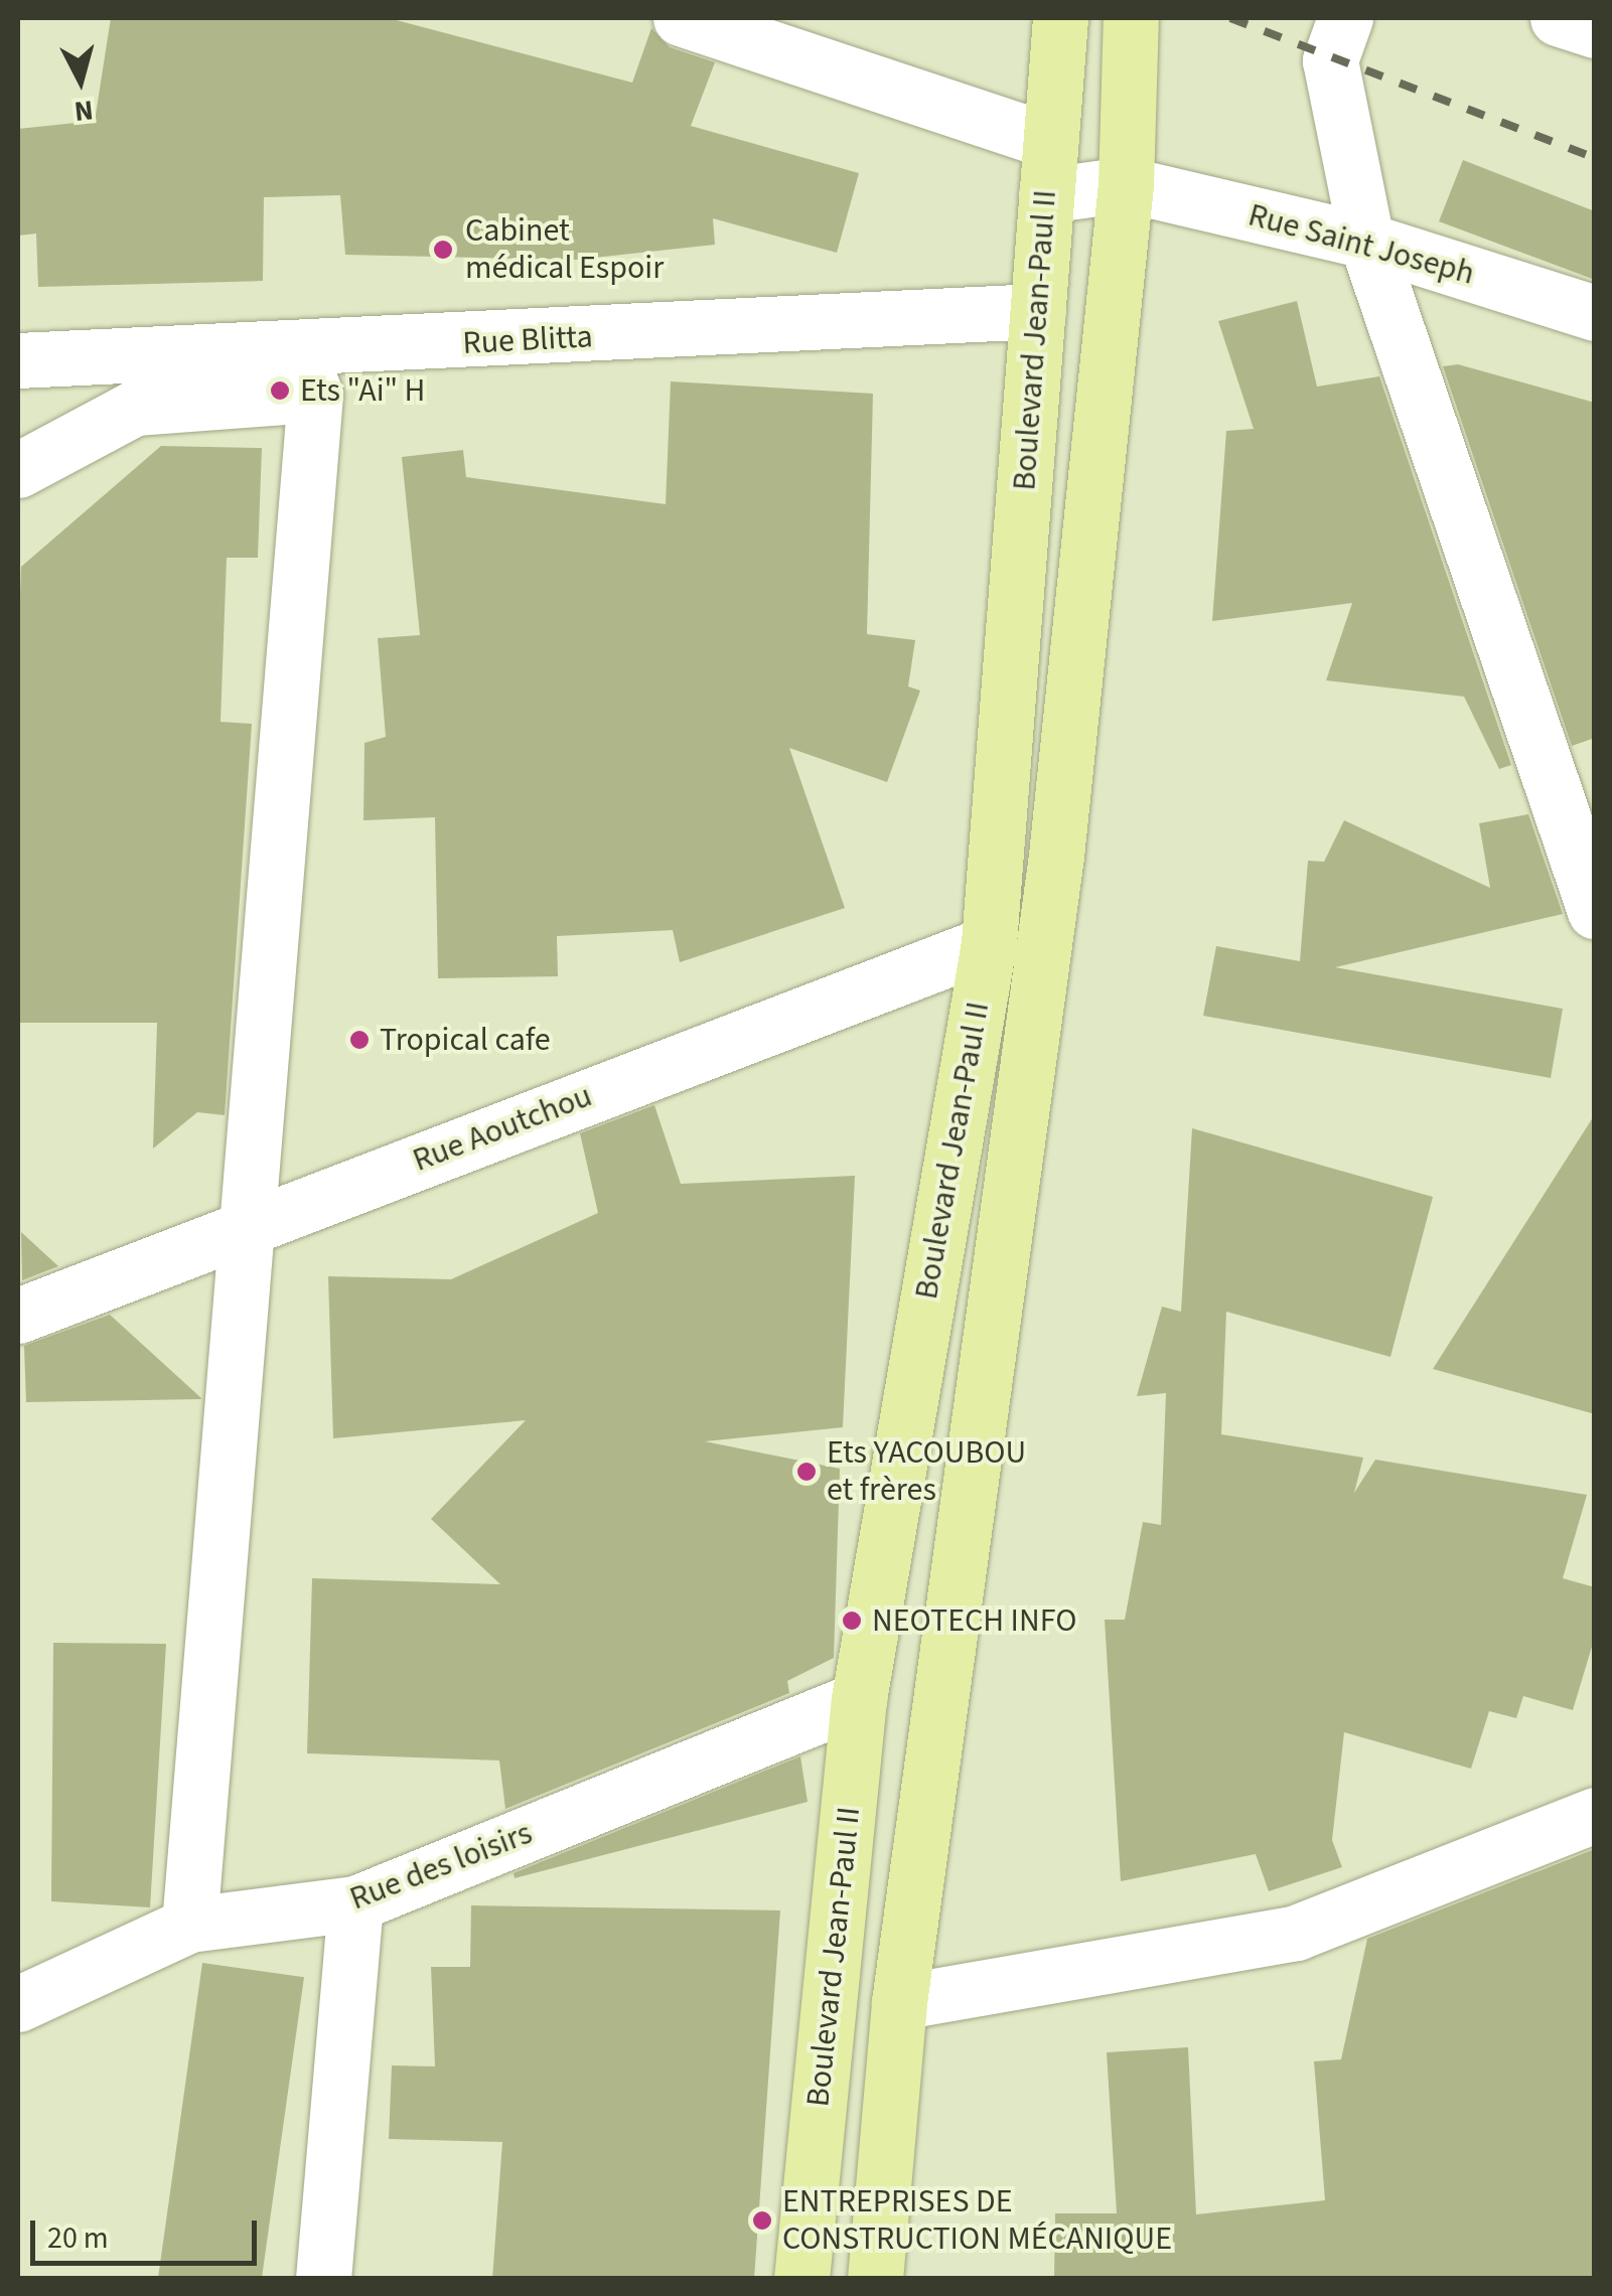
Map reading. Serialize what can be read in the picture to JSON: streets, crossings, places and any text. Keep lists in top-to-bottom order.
{
  "streets": {
    "main road": ["Boulevard Jean-Paul II"],
    "street": [
      "Rue Saint Joseph",
      "Rue Blitta",
      "Rue Aoutchou",
      "Rue des loisirs"
    ]
  },
  "crossings": [
    ["Rue Saint Joseph", "Boulevard Jean-Paul II"],
    ["Rue Blitta", "Boulevard Jean-Paul II"],
    ["Boulevard Jean-Paul II", "Rue Aoutchou"],
    ["Boulevard Jean-Paul II", "Rue des loisirs"]
  ],
  "places": [
    "Cabinet médical Espoir",
    "Ets \"Ai\" H",
    "Tropical cafe",
    "Ets YACOUBOU et frères",
    "NEOTECH INFO",
    "ENTREPRISES DE CONSTRUCTION MÉCANIQUE"
  ],
  "scale_bar": "20 m",
  "north": "bottom"
}
